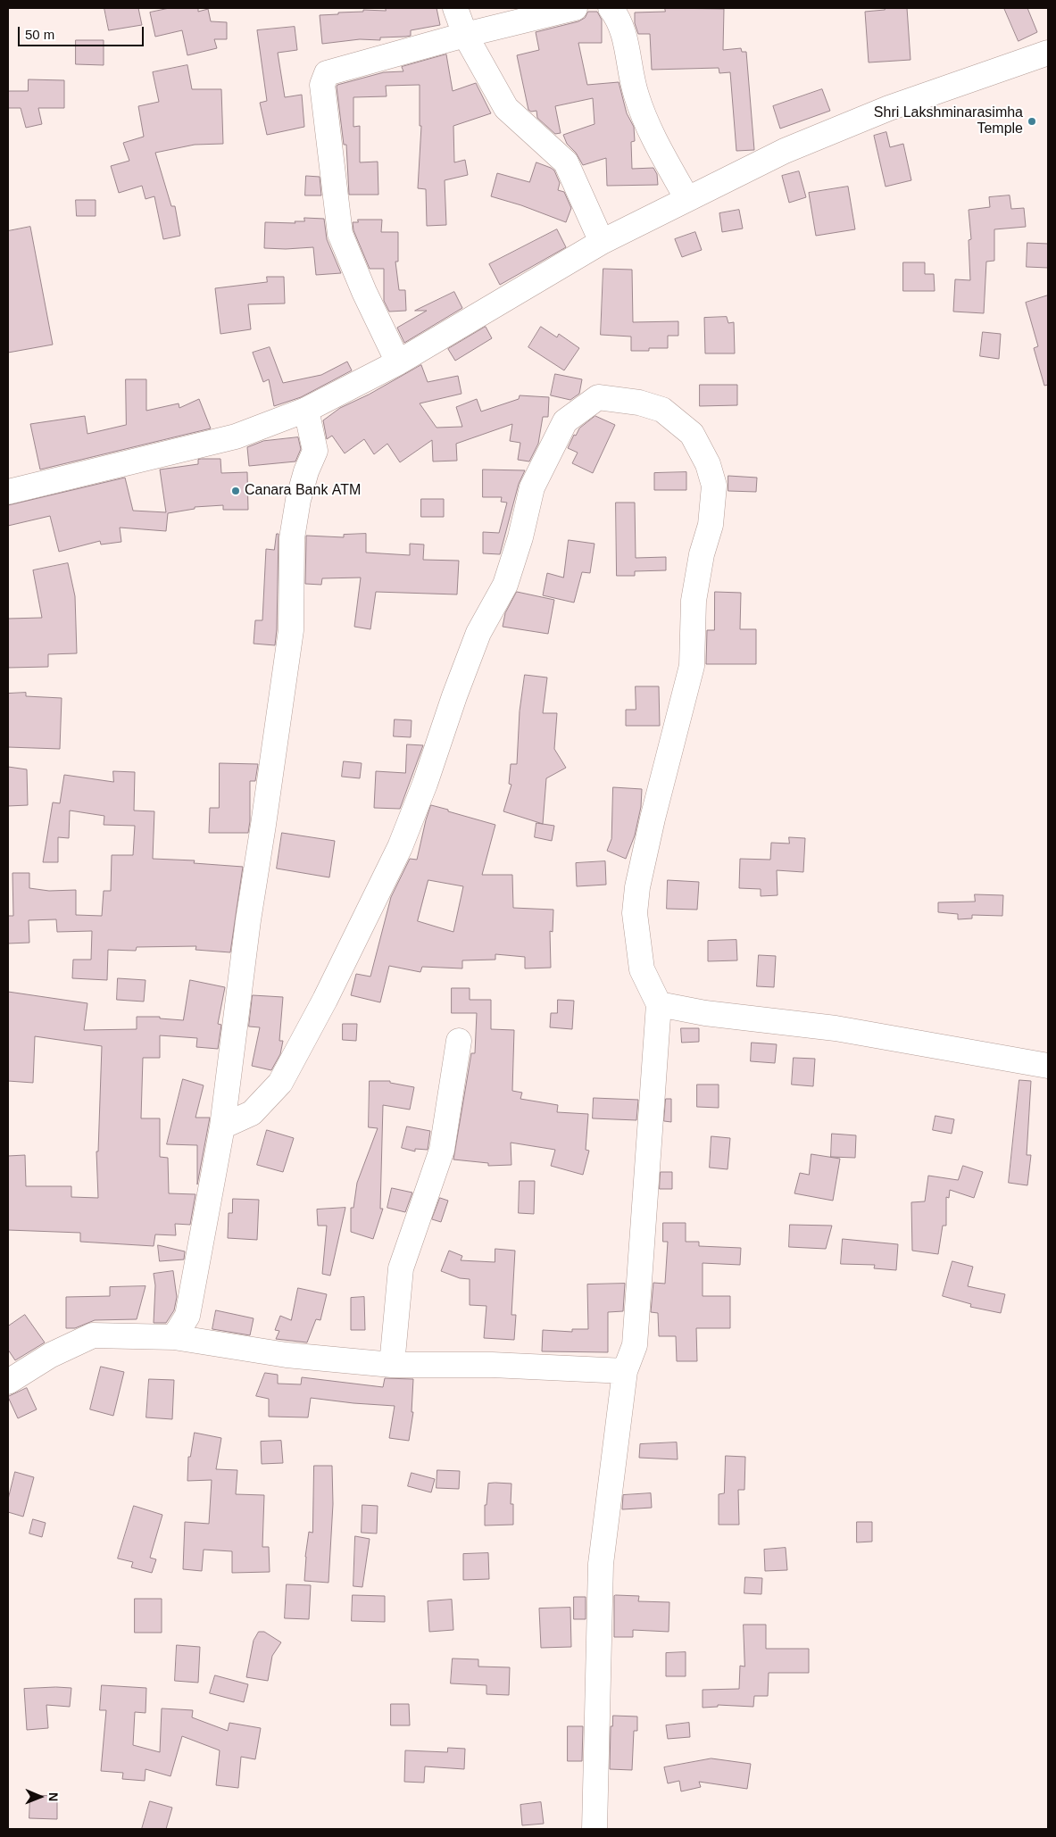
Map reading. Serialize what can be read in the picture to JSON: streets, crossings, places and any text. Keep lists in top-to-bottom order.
{
  "places": ["Shri Lakshminarasimha Temple", "Canara Bank ATM"],
  "scale_bar": "50 m",
  "north": "right"
}
